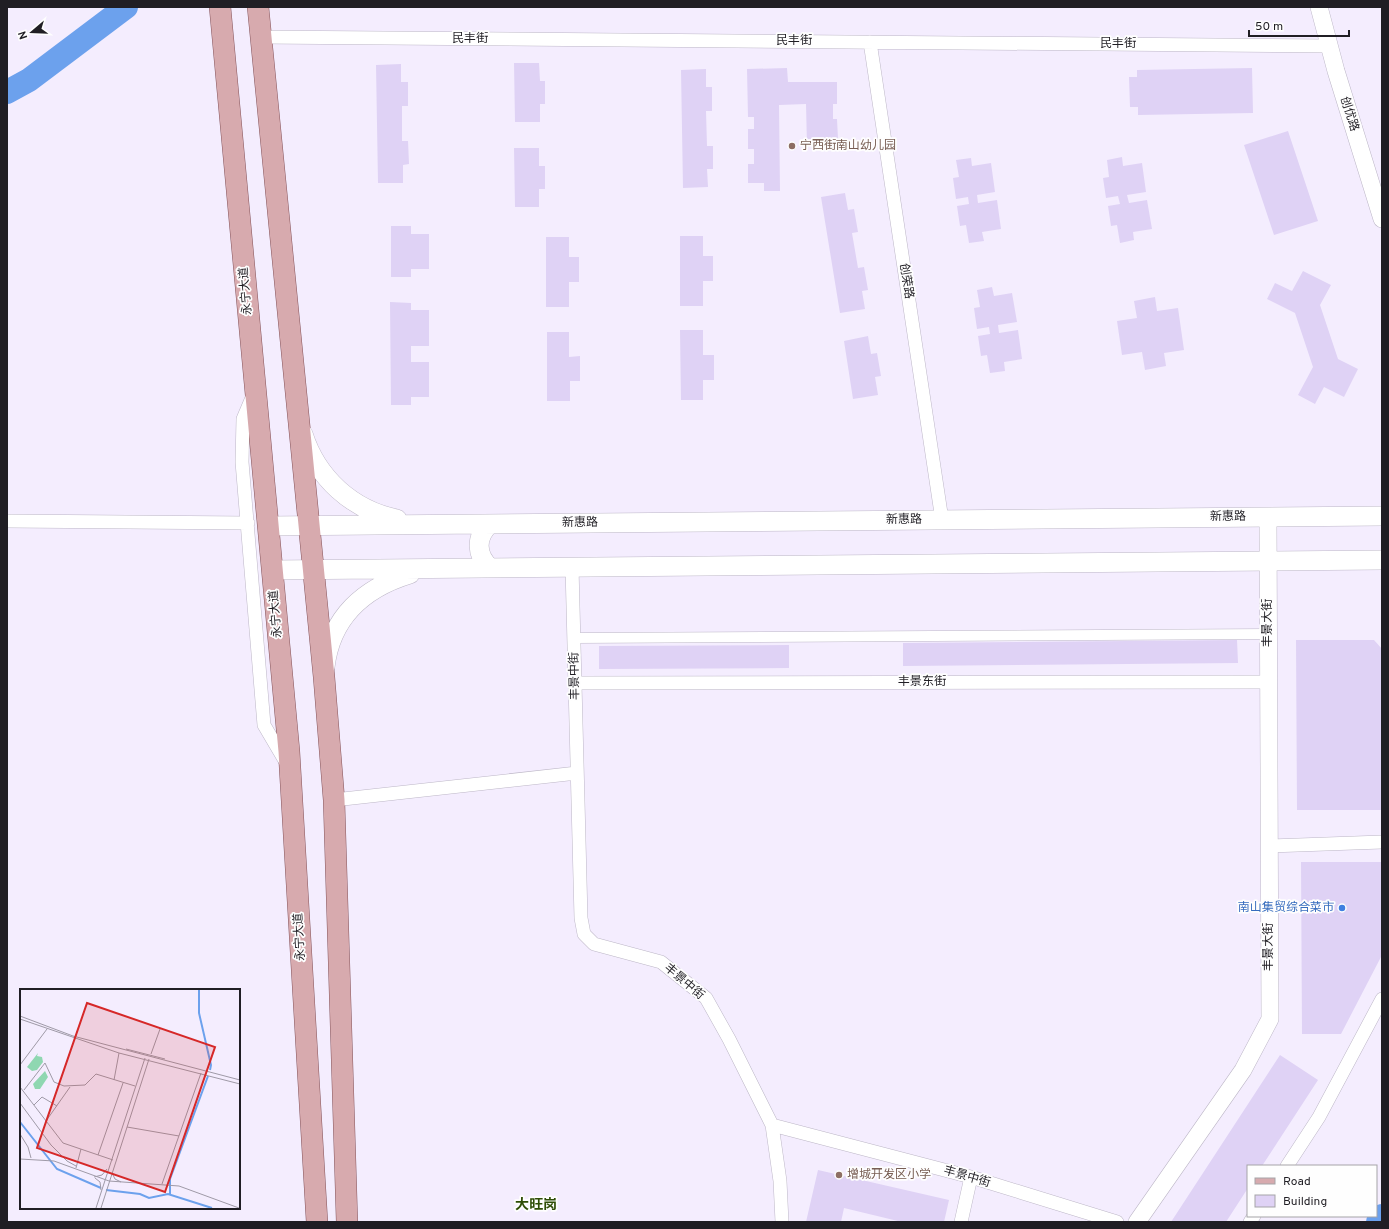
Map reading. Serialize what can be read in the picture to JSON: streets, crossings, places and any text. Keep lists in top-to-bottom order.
{
  "streets": {
    "main road": ["永宁大道", "新惠路"],
    "street": [
      "民丰街",
      "创优路",
      "创荣路",
      "丰景大街",
      "丰景中街",
      "丰景东街"
    ]
  },
  "crossings": [
    ["民丰街", "创优路"],
    ["民丰街", "创荣路"],
    ["创荣路", "新惠路"],
    ["新惠路", "丰景大街"],
    ["丰景大街", "丰景东街"],
    ["丰景中街", "丰景东街"]
  ],
  "districts": ["大旺岗"],
  "places": ["宁西街南山幼儿园", "南山集贸综合菜市", "增城开发区小学"],
  "legend": ["Road", "Building"],
  "scale_bar": "50 m",
  "north": "left"
}
